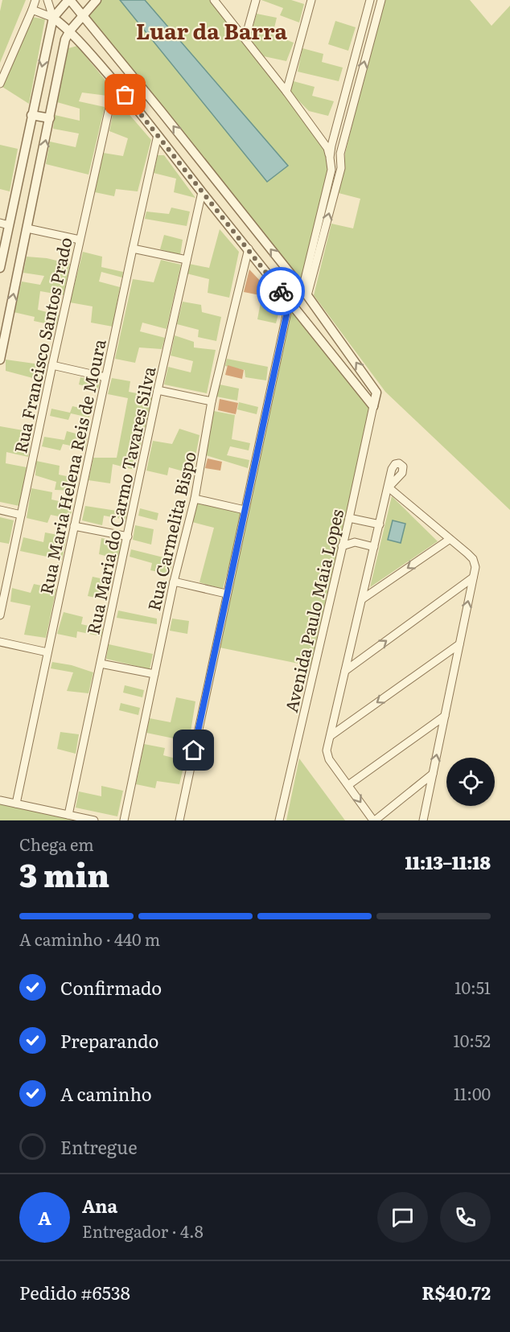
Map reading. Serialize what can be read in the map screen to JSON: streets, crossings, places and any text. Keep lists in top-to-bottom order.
{
  "streets": {
    "street": [
      "Rua Francisco Santos Prado",
      "Rua Maria Helena Reis de Moura",
      "Rua Maria do Carmo Tavares Silva",
      "Rua Carmelita Bispo",
      "Avenida Paulo Maia Lopes"
    ]
  },
  "districts": ["Luar da Barra"],
  "page": {
    "heading": ["3 min", "Chega em", "11:13–11:18"],
    "panel": [
      "Ana",
      "Entregador · 4.8",
      "Pedido #6538",
      "R$40.72"
    ],
    "bar": "A caminho · 440 m",
    "list": [
      ["Confirmado", "10:51"],
      ["Preparando", "10:52"],
      ["A caminho", "11:00"],
      "Entregue"
    ],
    "round": "A"
  }
}
